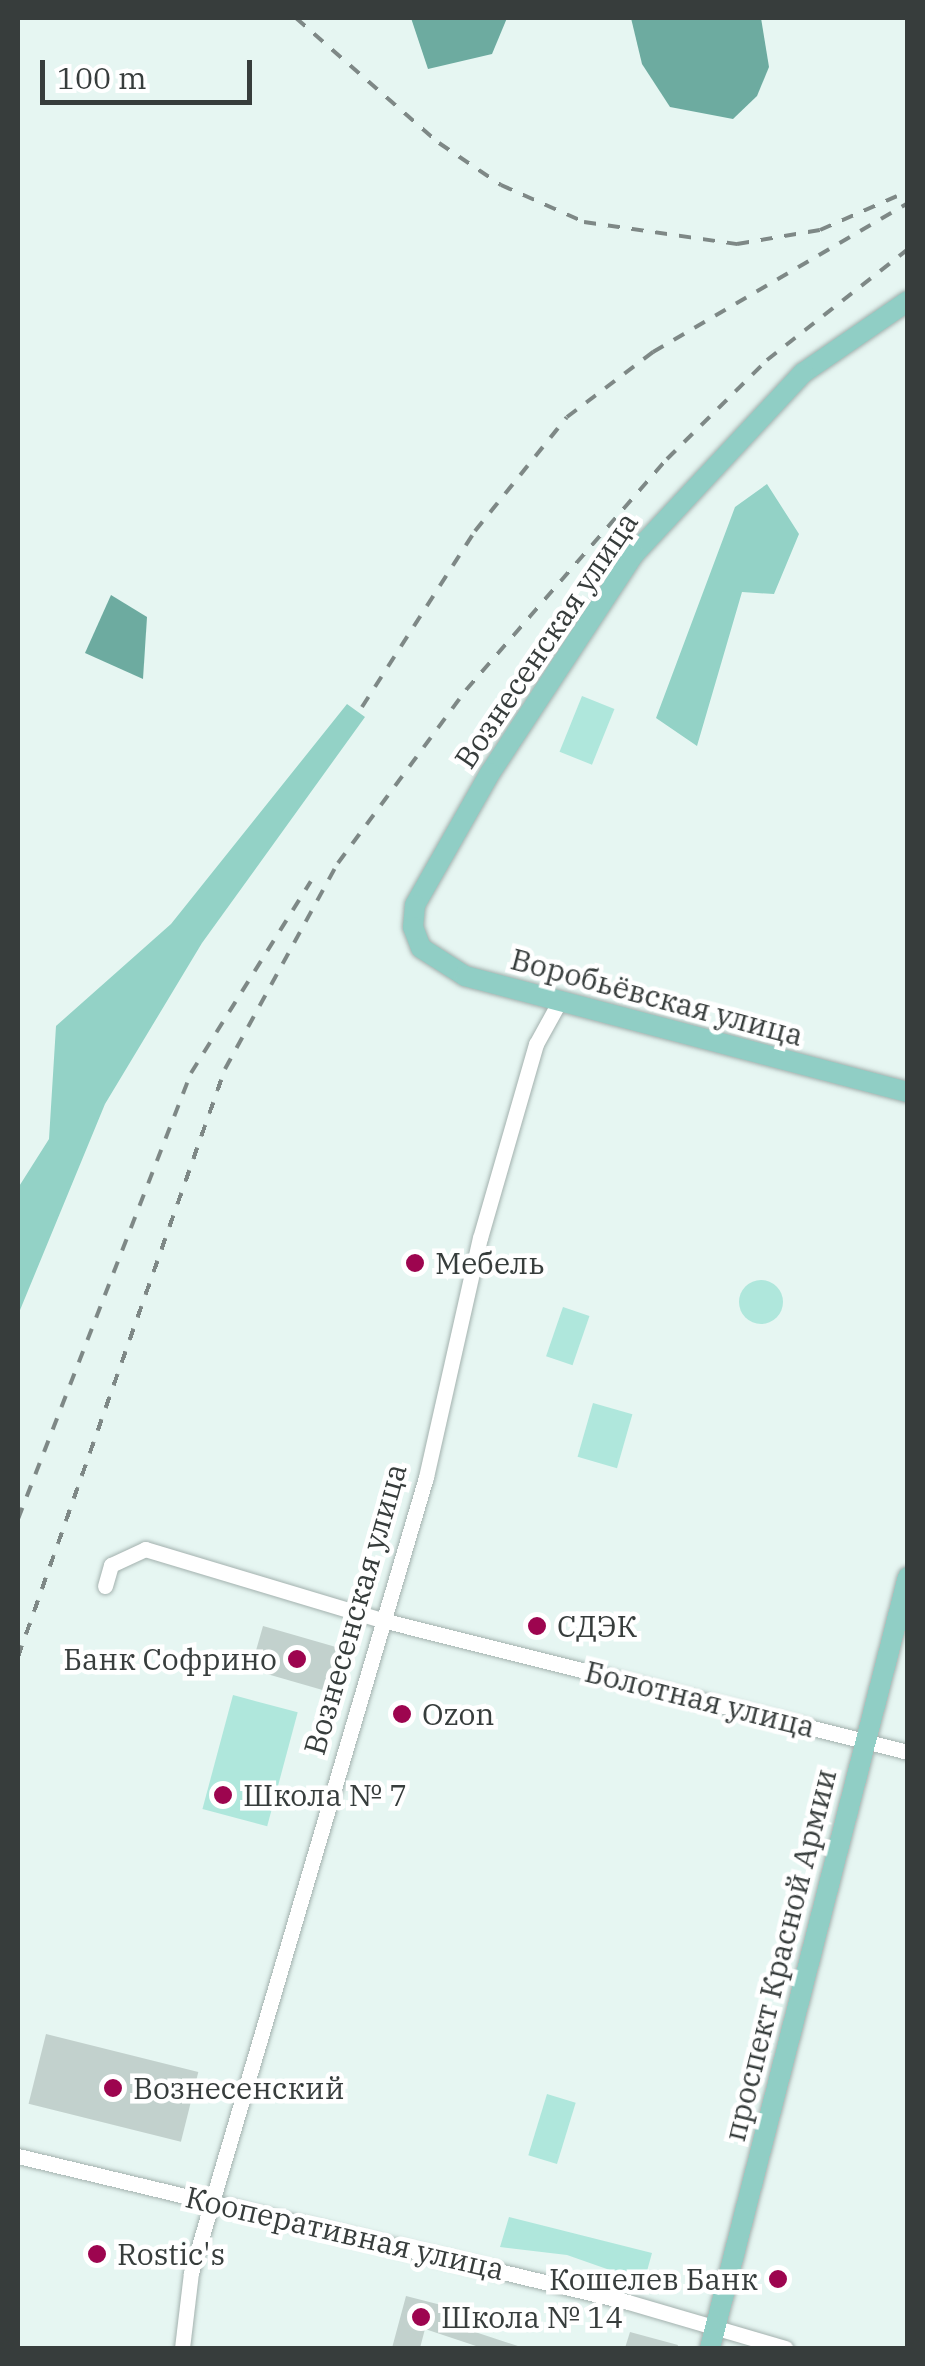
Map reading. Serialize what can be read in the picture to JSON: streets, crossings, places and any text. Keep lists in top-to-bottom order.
{
  "streets": {
    "main road": ["Вознесенская улица", "Воробьёвская улица", "проспект Красной Армии"],
    "street": ["Болотная улица", "Кооперативная улица"]
  },
  "crossings": [
    ["Вознесенская улица", "Воробьёвская улица"],
    ["Вознесенская улица", "Болотная улица"],
    ["Вознесенская улица", "Кооперативная улица"],
    ["Болотная улица", "проспект Красной Армии"],
    ["проспект Красной Армии", "Кооперативная улица"]
  ],
  "places": [
    "Мебель",
    "СДЭК",
    "Банк Софрино",
    "Ozon",
    "Школа № 7",
    "Вознесенский",
    "Rostic's",
    "Кошелев Банк",
    "Школа № 14"
  ],
  "scale_bar": "100 m"
}
